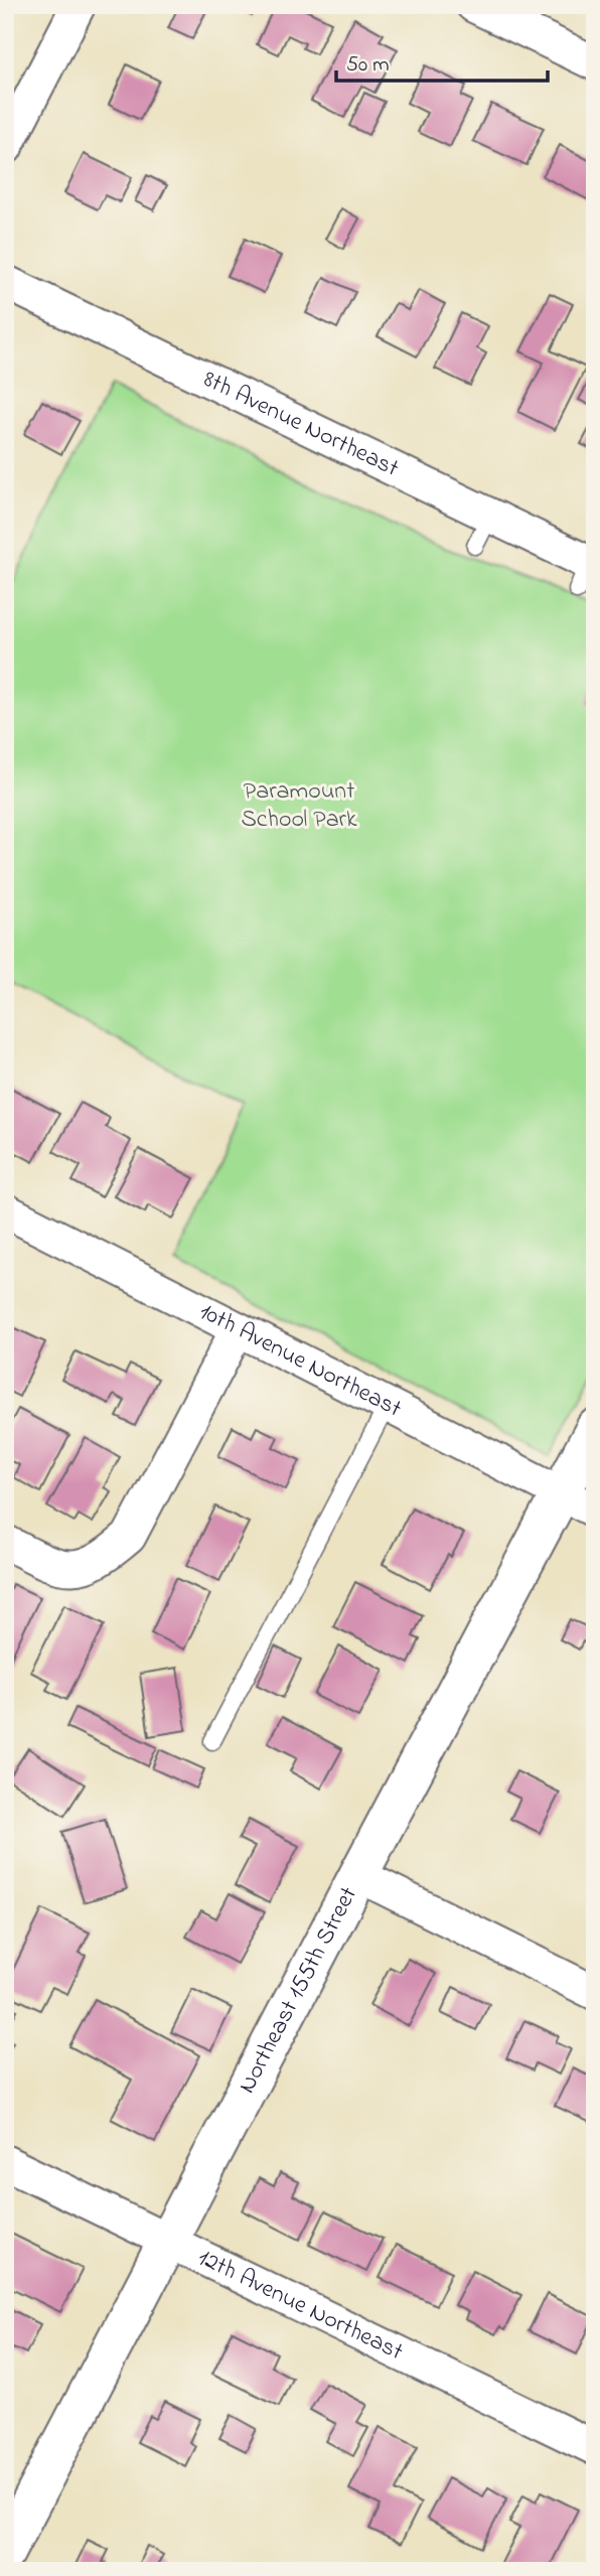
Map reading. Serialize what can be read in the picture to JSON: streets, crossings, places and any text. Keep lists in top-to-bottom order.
{
  "streets": {
    "street": [
      "8th Avenue Northeast",
      "10th Avenue Northeast",
      "Northeast 155th Street",
      "12th Avenue Northeast"
    ]
  },
  "crossings": [
    ["10th Avenue Northeast", "Northeast 155th Street"],
    ["Northeast 155th Street", "12th Avenue Northeast"]
  ],
  "parks": ["Paramount School Park"],
  "scale_bar": "50 m"
}
